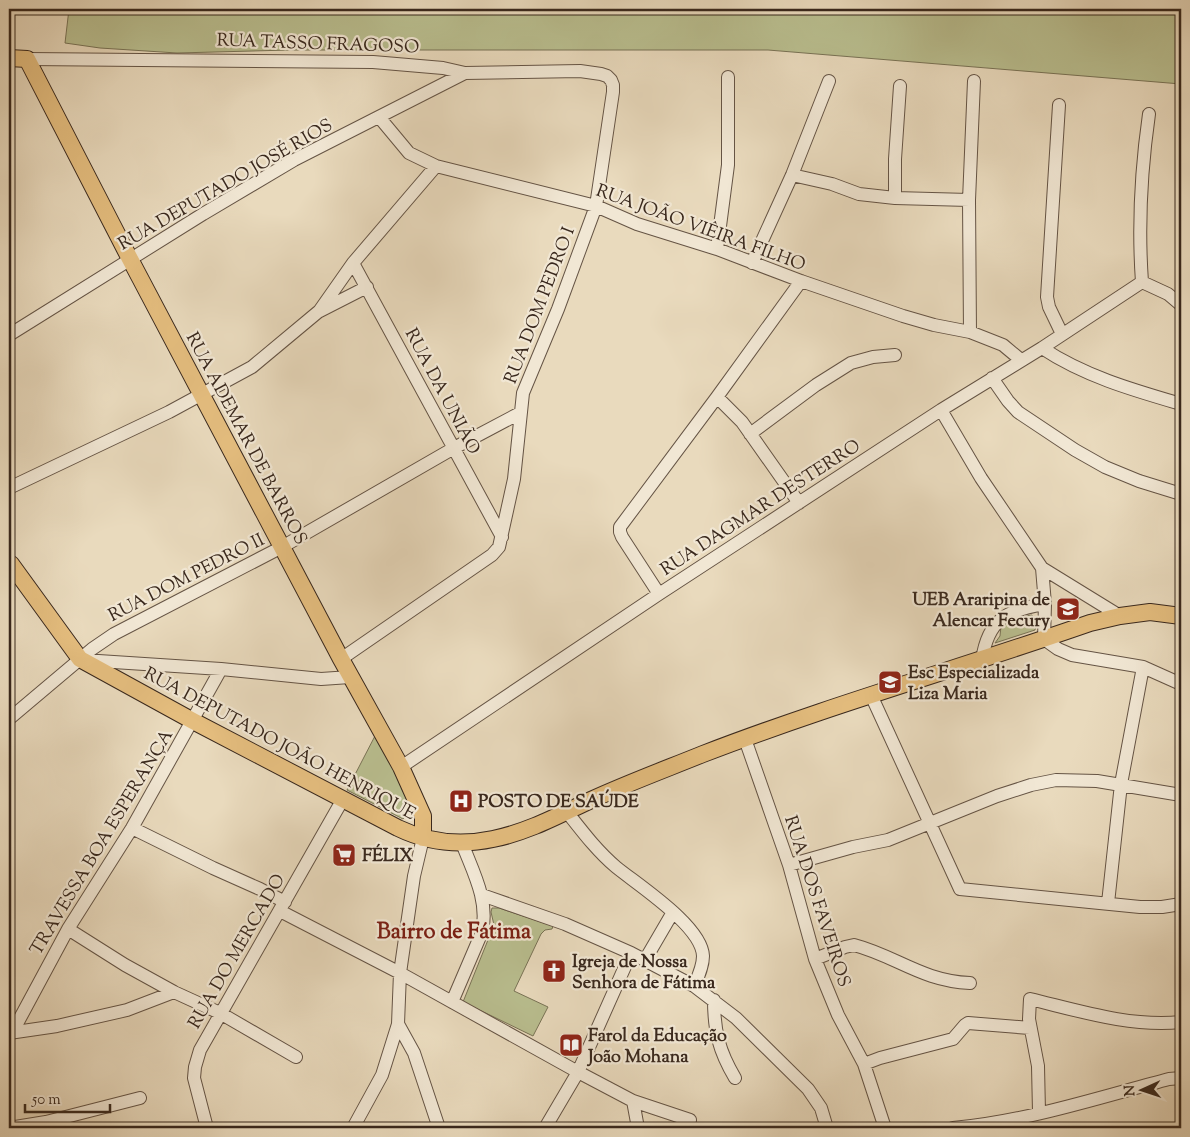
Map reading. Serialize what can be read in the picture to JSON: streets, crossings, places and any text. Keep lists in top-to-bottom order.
{
  "streets": {
    "main road": ["RUA TASSO FRAGOSO", "RUA ADEMAR DE BARROS", "RUA DEPUTADO JOÃO HENRIQUE"],
    "street": [
      "RUA DEPUTADO JOSÉ RIOS",
      "RUA JOÃO VIÊIRA FILHO",
      "RUA DOM PEDRO I",
      "RUA DA UNIÃO",
      "RUA DAGMAR DESTERRO",
      "RUA DOM PEDRO II",
      "TRAVESSA BOA ESPERANÇA",
      "RUA DOS FAVEIROS",
      "RUA DO MERCADO"
    ]
  },
  "crossings": [
    ["RUA TASSO FRAGOSO", "RUA DEPUTADO JOSÉ RIOS"],
    ["RUA TASSO FRAGOSO", "RUA DOM PEDRO I"],
    ["RUA TASSO FRAGOSO", "RUA ADEMAR DE BARROS"],
    ["RUA DEPUTADO JOSÉ RIOS", "RUA JOÃO VIÊIRA FILHO"],
    ["RUA DEPUTADO JOSÉ RIOS", "RUA ADEMAR DE BARROS"],
    ["RUA JOÃO VIÊIRA FILHO", "RUA DOM PEDRO I"],
    ["RUA JOÃO VIÊIRA FILHO", "RUA DAGMAR DESTERRO"],
    ["RUA DOM PEDRO I", "RUA DA UNIÃO"],
    ["RUA DOM PEDRO I", "RUA ADEMAR DE BARROS"],
    ["RUA DOM PEDRO I", "RUA DOM PEDRO II"],
    ["RUA DA UNIÃO", "RUA DOM PEDRO II"],
    ["RUA ADEMAR DE BARROS", "RUA DAGMAR DESTERRO"],
    ["RUA ADEMAR DE BARROS", "RUA DOM PEDRO II"],
    ["RUA ADEMAR DE BARROS", "RUA DEPUTADO JOÃO HENRIQUE"],
    ["RUA DOM PEDRO II", "RUA DEPUTADO JOÃO HENRIQUE"],
    ["RUA DEPUTADO JOÃO HENRIQUE", "TRAVESSA BOA ESPERANÇA"],
    ["RUA DEPUTADO JOÃO HENRIQUE", "RUA DOS FAVEIROS"],
    ["RUA DEPUTADO JOÃO HENRIQUE", "RUA DO MERCADO"]
  ],
  "districts": ["Bairro de Fátima"],
  "places": {
    "school or university": ["UEB Araripina de Alencar Fecury", "Esc Especializada Liza Maria"],
    "hospital": ["POSTO DE SAÚDE"],
    "supermarket": ["FÉLIX"],
    "church": ["Igreja de Nossa Senhora de Fátima"],
    "library": ["Farol da Educação João Mohana"]
  },
  "scale_bar": "50 m",
  "north": "left"
}
